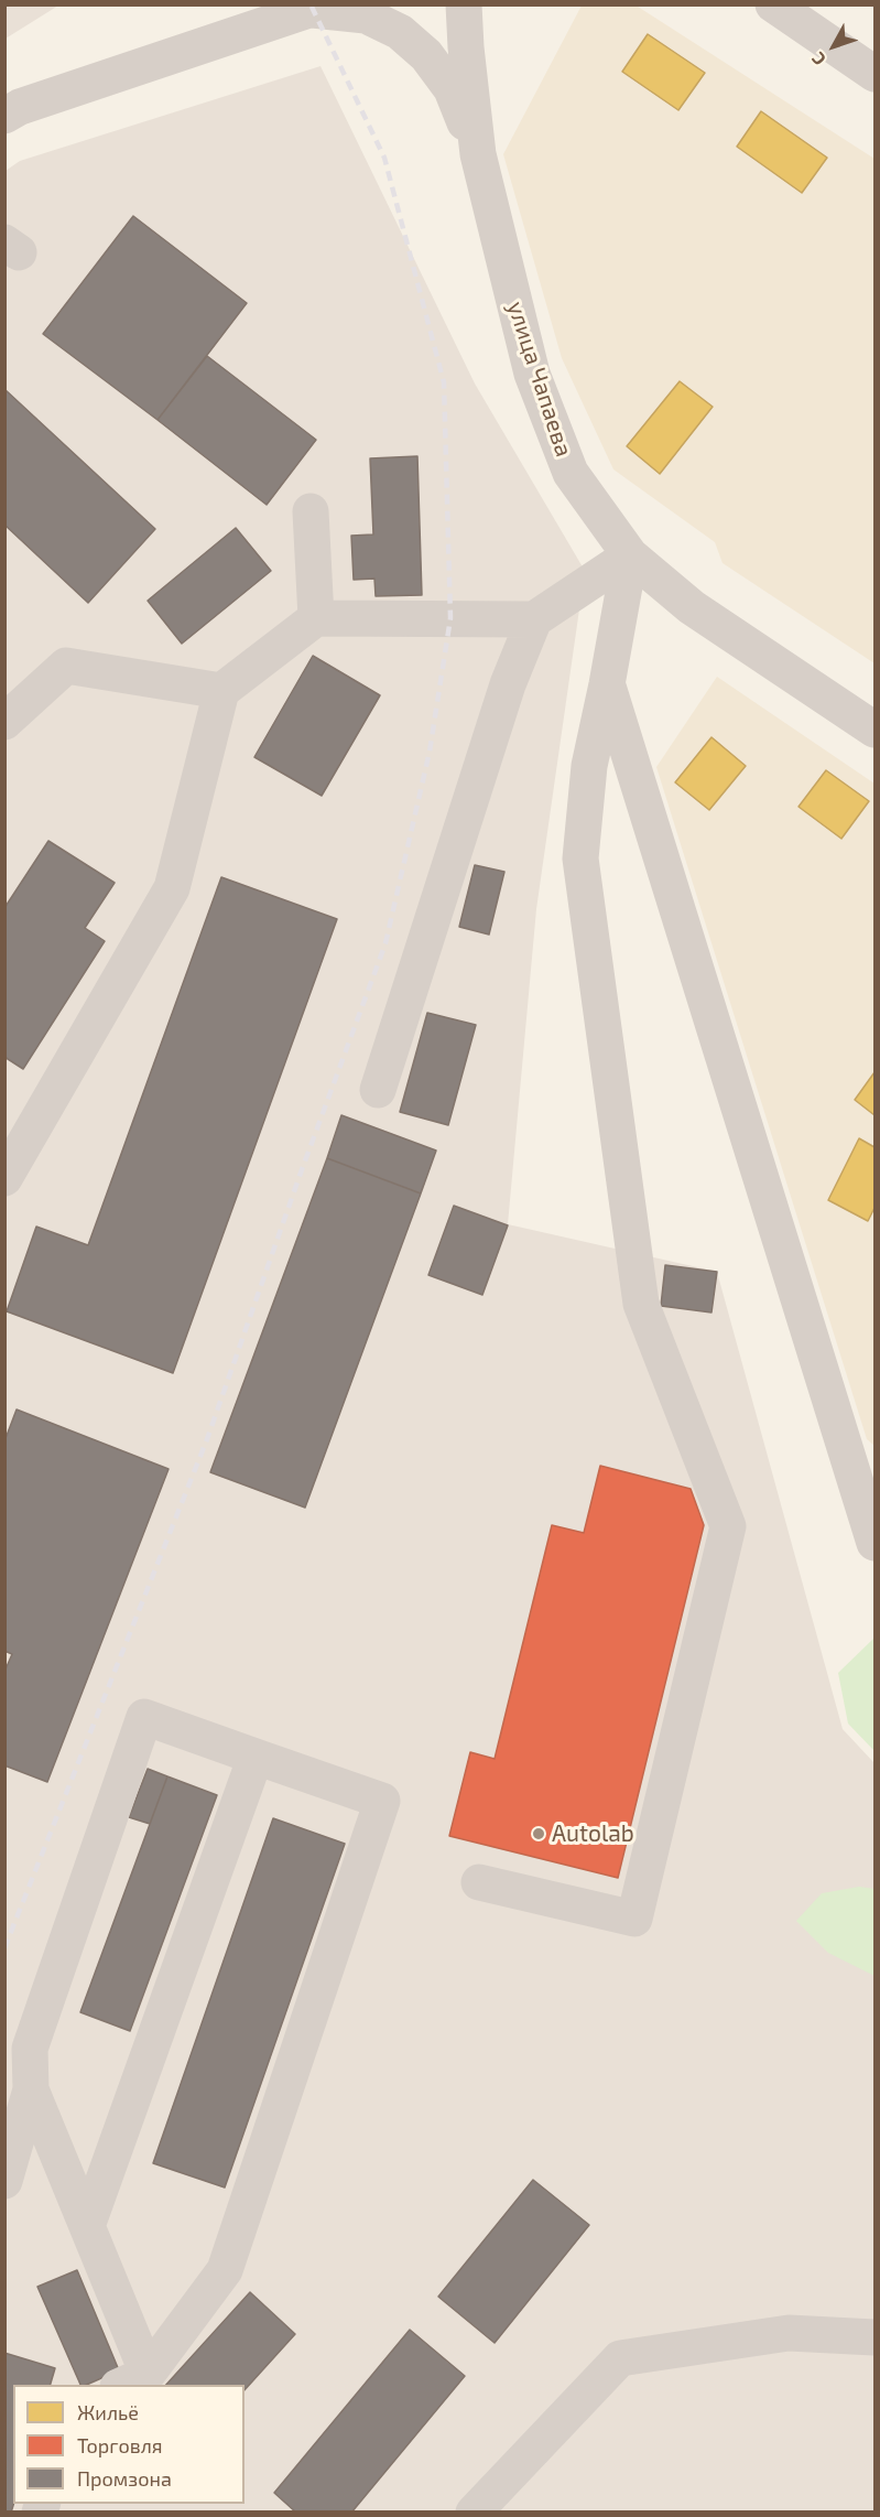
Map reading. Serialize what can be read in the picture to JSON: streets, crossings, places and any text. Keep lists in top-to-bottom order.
{
  "streets": {
    "street": ["улица Чапаева"]
  },
  "places": ["Autolab"],
  "legend": ["Жильё", "Торговля", "Промзона"],
  "north": "bottom left"
}
